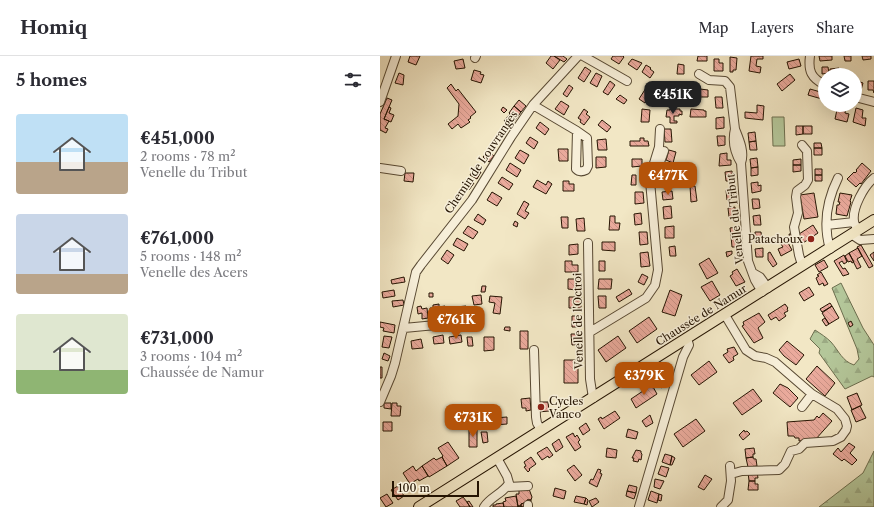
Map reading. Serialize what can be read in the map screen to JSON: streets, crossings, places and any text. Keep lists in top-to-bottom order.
{
  "streets": {
    "main road": ["Chaussée de Namur"],
    "street": ["Chemin de Louvranges", "Venelle du Tribut", "Venelle de l'Octroi"]
  },
  "crossings": [
    ["Venelle du Tribut", "Chaussée de Namur"],
    ["Chaussée de Namur", "Venelle de l'Octroi"]
  ],
  "places": ["Patachoux", "Cycles Vanco"],
  "scale_bar": "100 m",
  "page": {
    "header": "Homiq",
    "nav": ["Map", "Layers", "Share"],
    "heading": "5 homes",
    "price": [
      "€451K",
      "€477K",
      "€761K",
      "€379K",
      "€731K"
    ],
    "list": [
      {
        "name": "€451,000",
        "note": "2 rooms · 78 m² · Venelle du Tribut"
      },
      {
        "name": "€761,000",
        "note": "5 rooms · 148 m² · Venelle des Acers"
      },
      {
        "name": "€731,000",
        "note": "3 rooms · 104 m² · Chaussée de Namur"
      }
    ],
    "scale": "100 m"
  }
}
